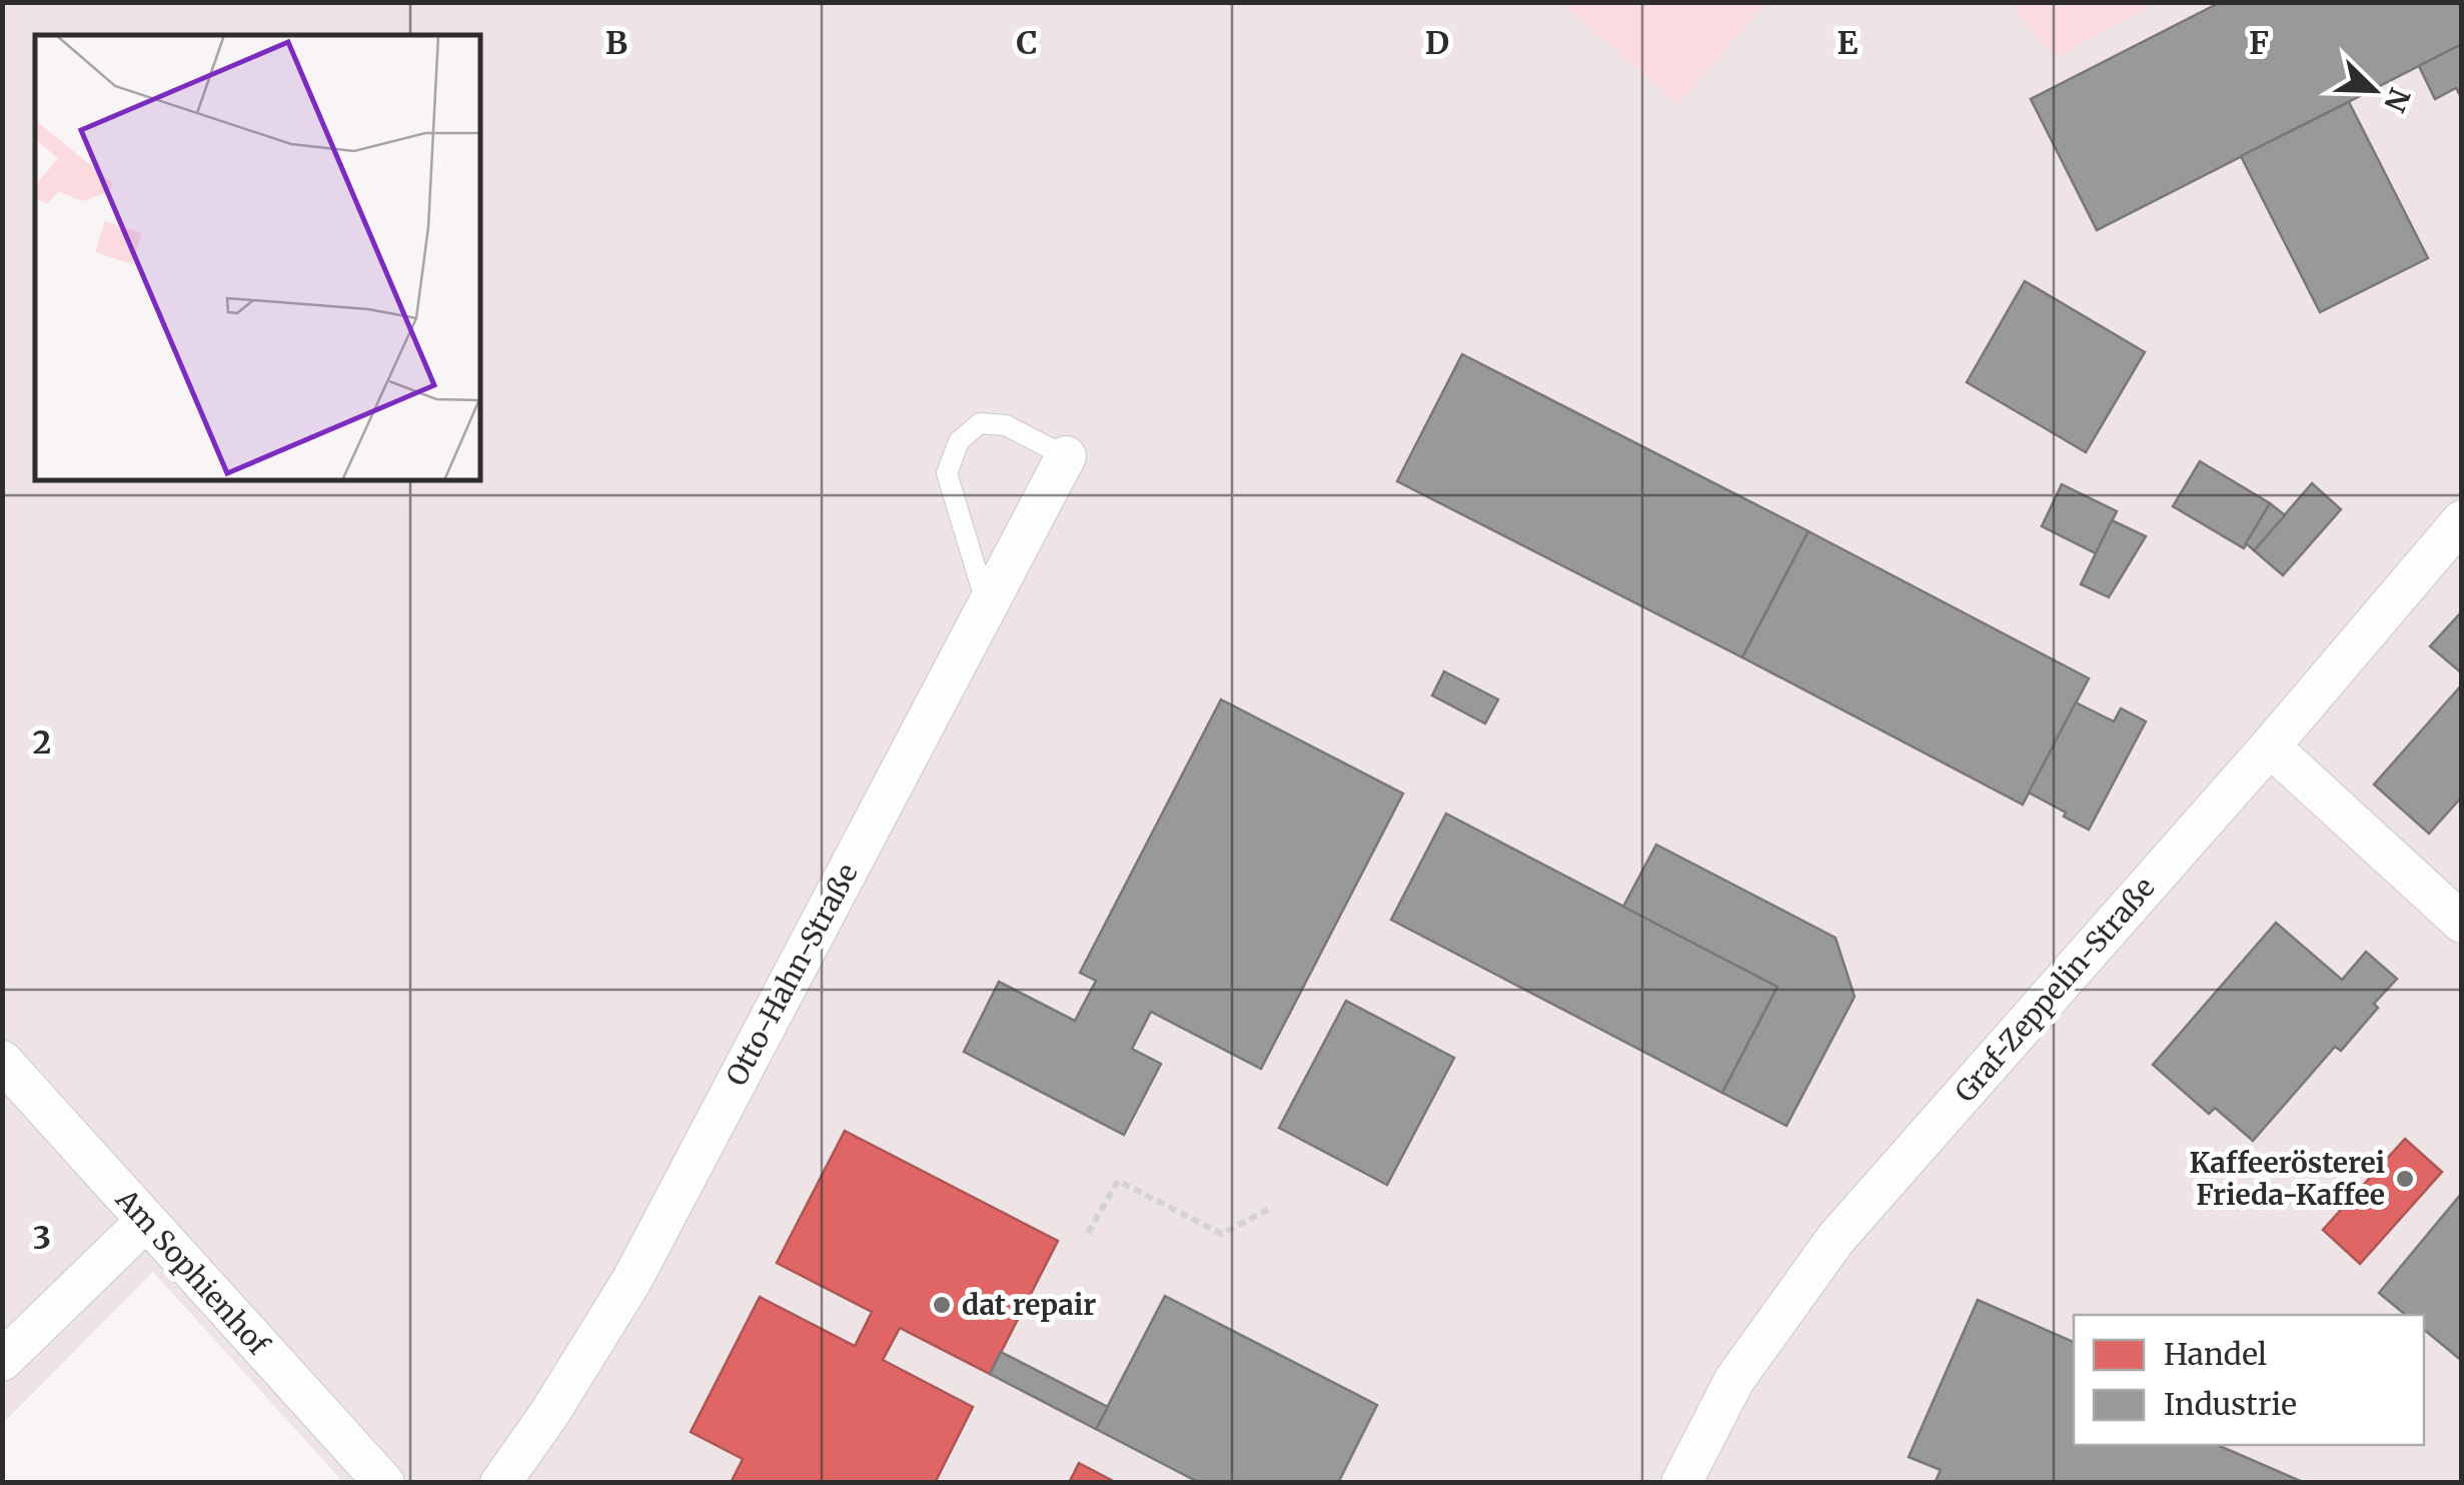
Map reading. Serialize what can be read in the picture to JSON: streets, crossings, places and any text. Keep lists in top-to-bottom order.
{
  "streets": {
    "street": ["Otto-Hahn-Straße", "Graf-Zeppelin-Straße", "Am Sophienhof"]
  },
  "places": ["Kaffeerösterei Frieda-Kaffee", "dat repair"],
  "legend": ["Handel", "Industrie"],
  "north": "bottom right",
  "grid": {
    "columns": [
      "B",
      "C",
      "D",
      "E",
      "F"
    ],
    "rows": ["2", "3"]
  }
}
